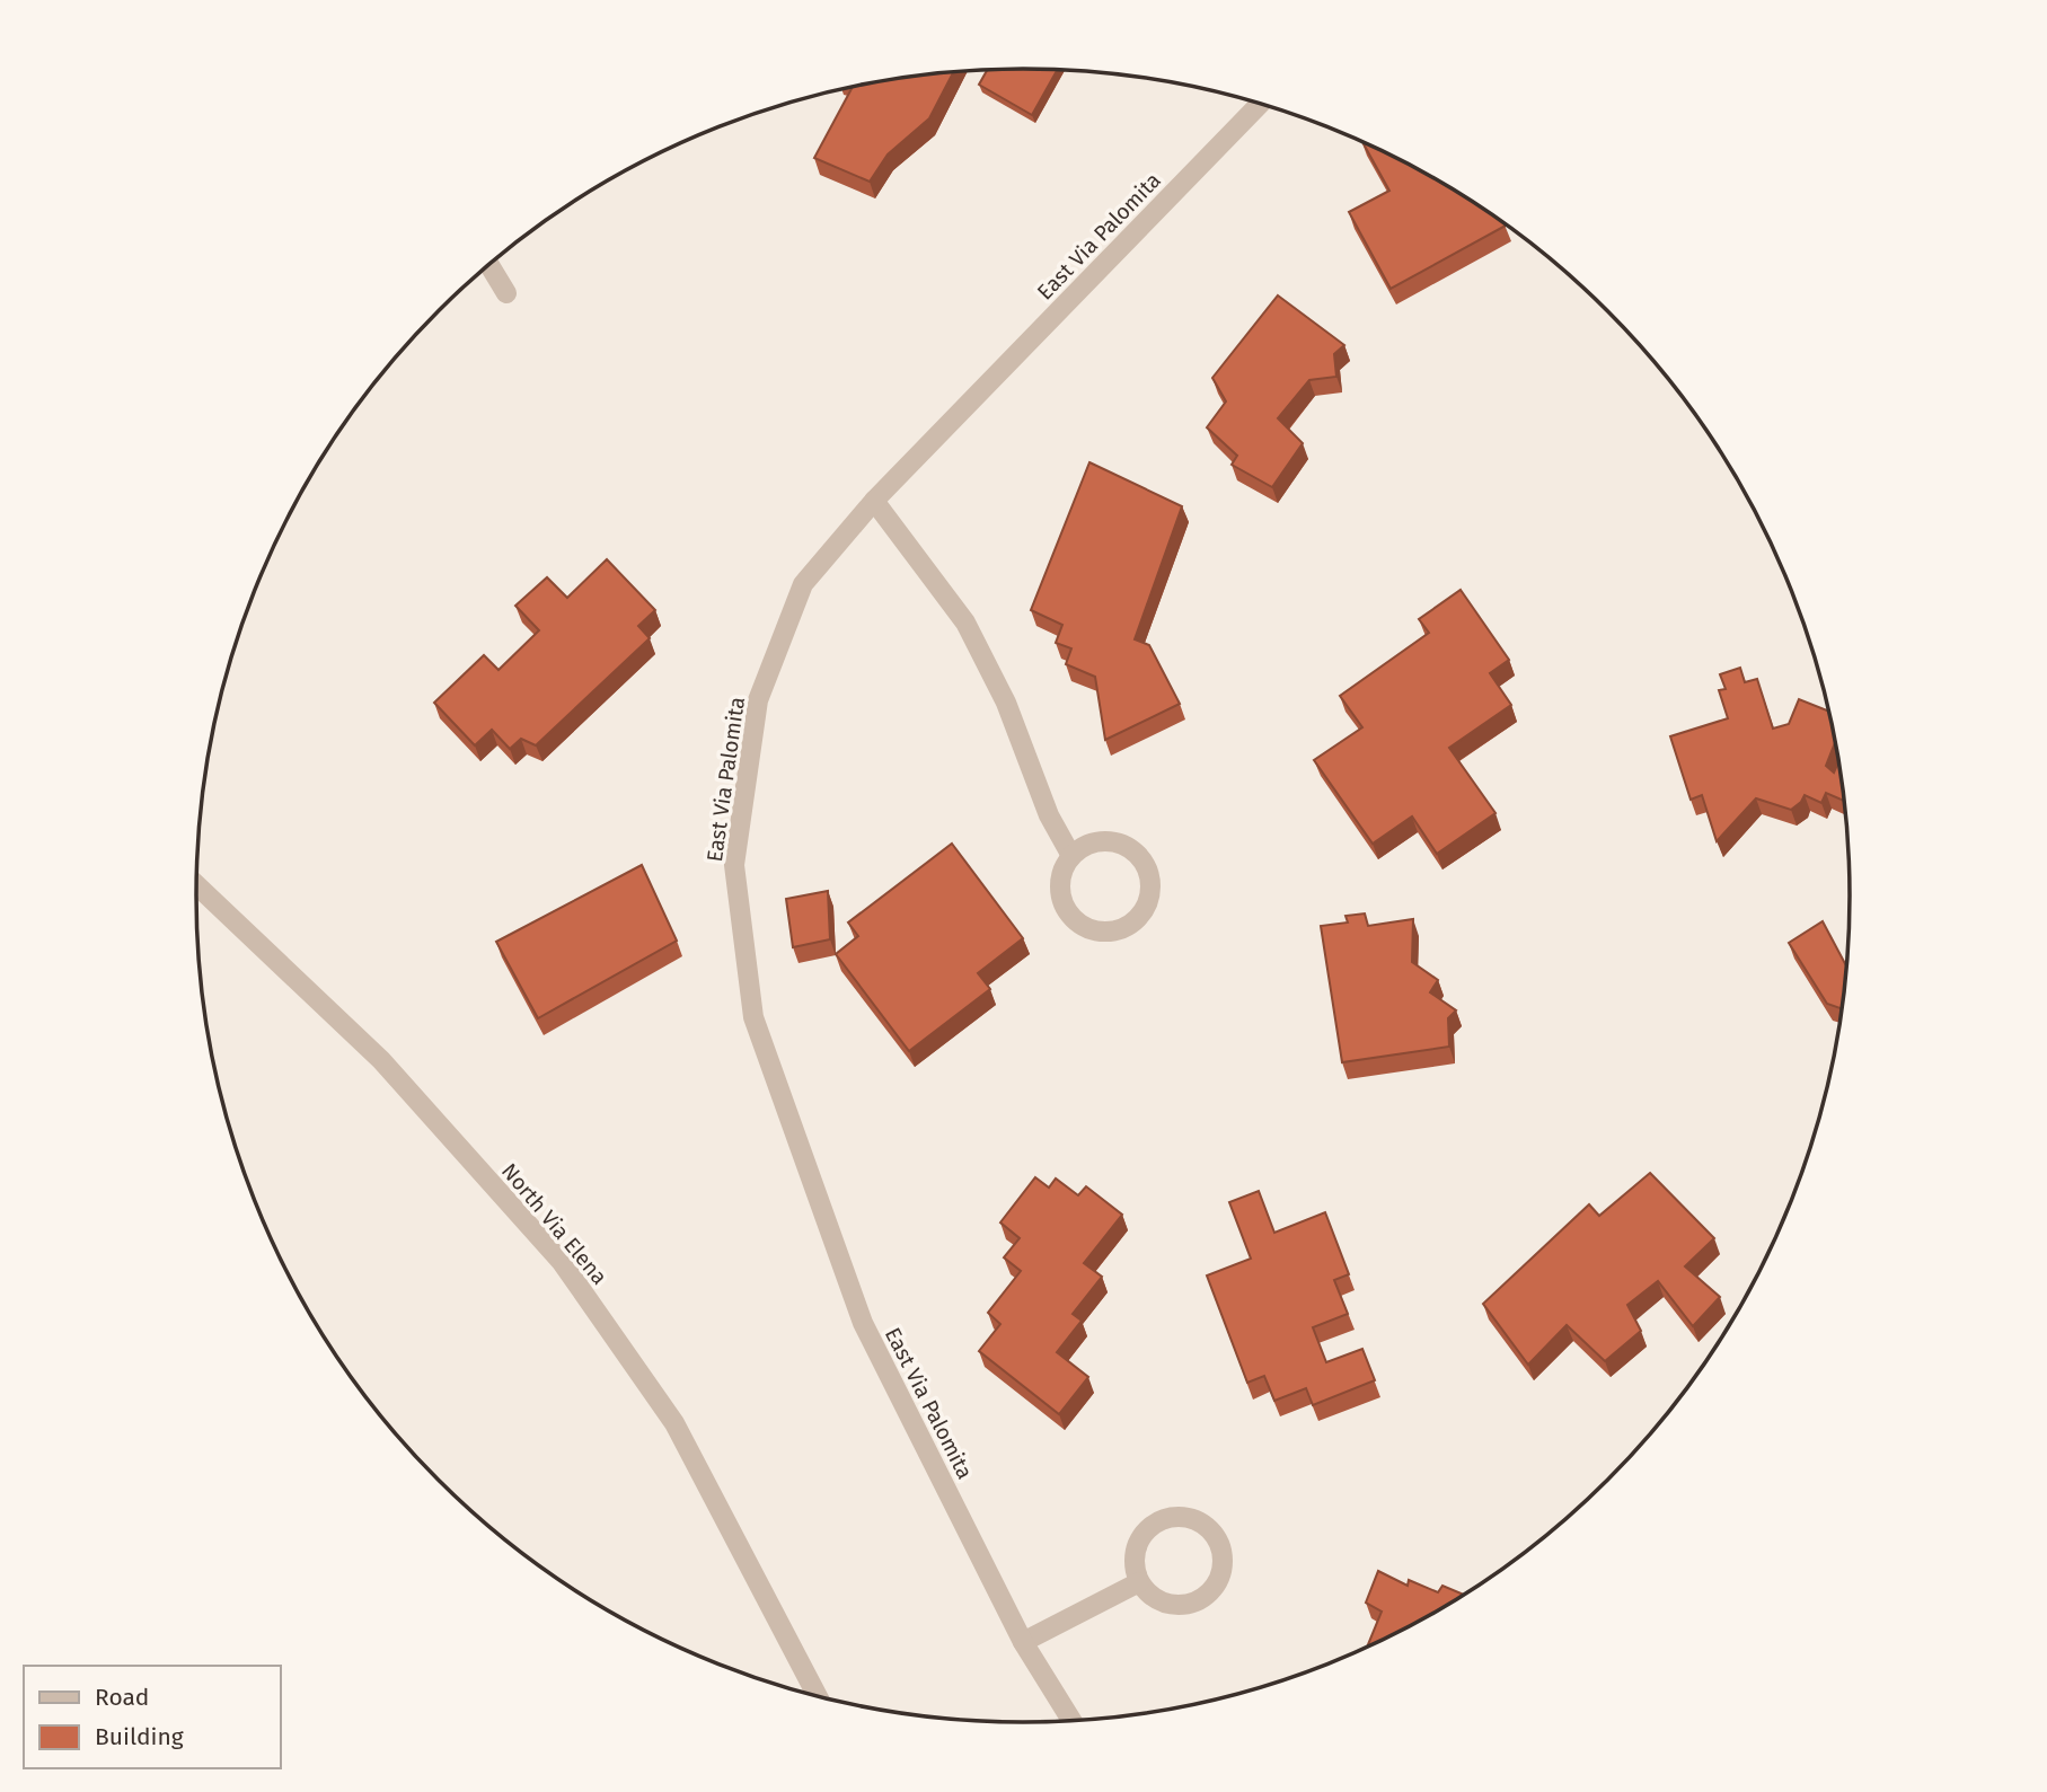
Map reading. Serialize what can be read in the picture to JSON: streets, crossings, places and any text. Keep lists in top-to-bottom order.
{
  "streets": {
    "street": ["East Via Palomita", "North Via Elena"]
  },
  "legend": ["Road", "Building"]
}
